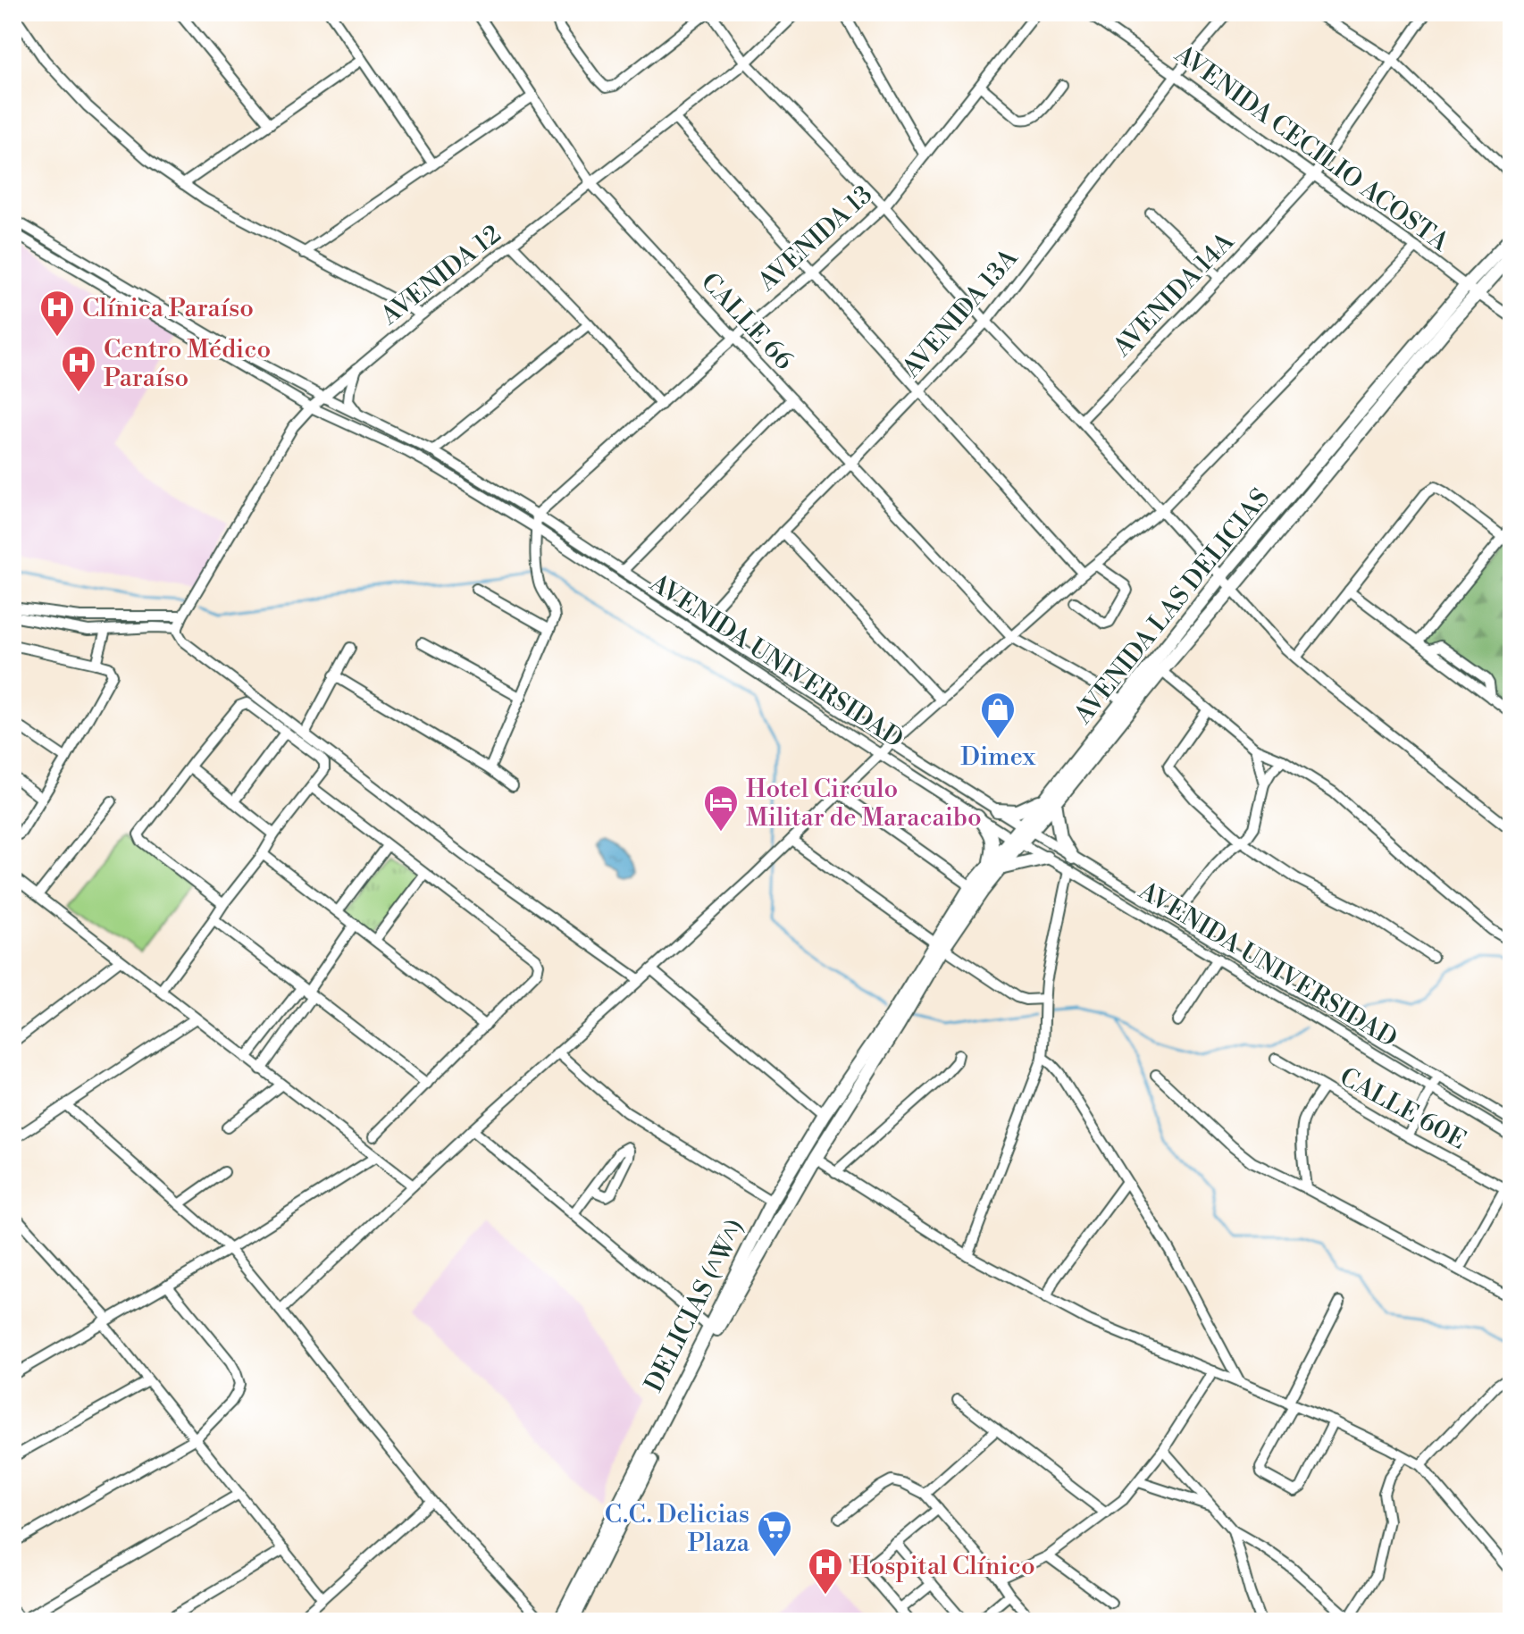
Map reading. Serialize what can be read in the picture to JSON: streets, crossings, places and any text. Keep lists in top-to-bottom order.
{
  "streets": {
    "main road": ["AVENIDA LAS DELICIAS", "DELICIAS (^W^)"],
    "street": [
      "AVENIDA CECILIO ACOSTA",
      "AVENIDA 13",
      "AVENIDA 12",
      "AVENIDA 14A",
      "AVENIDA 13A",
      "CALLE 66",
      "AVENIDA UNIVERSIDAD",
      "CALLE 60E"
    ]
  },
  "crossings": [
    ["AVENIDA CECILIO ACOSTA", "AVENIDA 14A"],
    ["AVENIDA CECILIO ACOSTA", "AVENIDA 13A"],
    ["AVENIDA CECILIO ACOSTA", "AVENIDA LAS DELICIAS"],
    ["AVENIDA 13", "CALLE 66"],
    ["AVENIDA 13", "AVENIDA UNIVERSIDAD"],
    ["AVENIDA 12", "CALLE 66"],
    ["AVENIDA 12", "AVENIDA UNIVERSIDAD"],
    ["AVENIDA 13A", "CALLE 66"],
    ["AVENIDA 13A", "AVENIDA UNIVERSIDAD"],
    ["CALLE 66", "AVENIDA LAS DELICIAS"],
    ["AVENIDA LAS DELICIAS", "AVENIDA UNIVERSIDAD"],
    ["AVENIDA LAS DELICIAS", "DELICIAS (^W^)"]
  ],
  "places": {
    "hospital": ["Clínica Paraíso", "Centro Médico Paraíso", "Hospital Clínico"],
    "shop": ["Dimex"],
    "hotel": ["Hotel Circulo Militar de Maracaibo"],
    "supermarket": ["C.C. Delicias Plaza"]
  }
}
